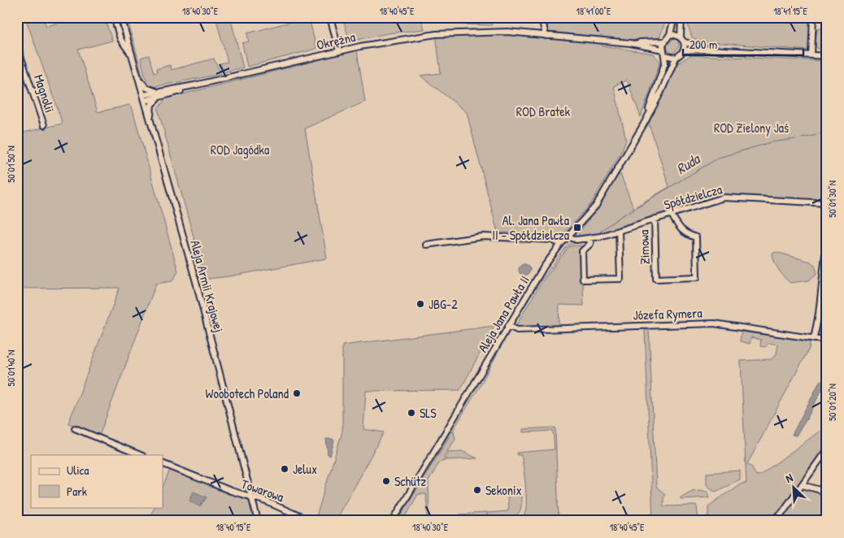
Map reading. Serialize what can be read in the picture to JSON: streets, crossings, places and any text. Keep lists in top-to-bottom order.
{
  "streets": {
    "street": [
      "Okrężna",
      "Magnolii",
      "Spółdzielcza",
      "Zimowa",
      "Aleja Armii Krajowej",
      "Aleja Jana Pawła II",
      "Józefa Rymera",
      "Towarowa"
    ]
  },
  "crossings": [
    ["Okrężna", "Aleja Armii Krajowej"],
    ["Okrężna", "Aleja Jana Pawła II"],
    ["Spółdzielcza", "Zimowa"],
    ["Spółdzielcza", "Aleja Jana Pawła II"],
    ["Aleja Armii Krajowej", "Towarowa"],
    ["Aleja Jana Pawła II", "Józefa Rymera"]
  ],
  "water": ["Ruda"],
  "parks": ["ROD Bratek", "ROD Zielony Jaś", "ROD Jagódka"],
  "places": {
    "transit": ["Al. Jana Pawła II - Spółdzielcza"],
    "other": [
      "JBG-2",
      "Woobotech Poland",
      "SLS",
      "Jelux",
      "Schütz",
      "Sekonix"
    ]
  },
  "legend": ["Ulica", "Park"],
  "scale_bar": "200 m",
  "north": "top left",
  "coordinates": [
    "18°40'30\"E",
    "18°40'45\"E",
    "18°41'00\"E",
    "18°41'15\"E",
    "50°01'50\"N",
    "50°01'30\"N",
    "50°01'40\"N",
    "50°01'20\"N",
    "18°40'15\"E"
  ]
}
